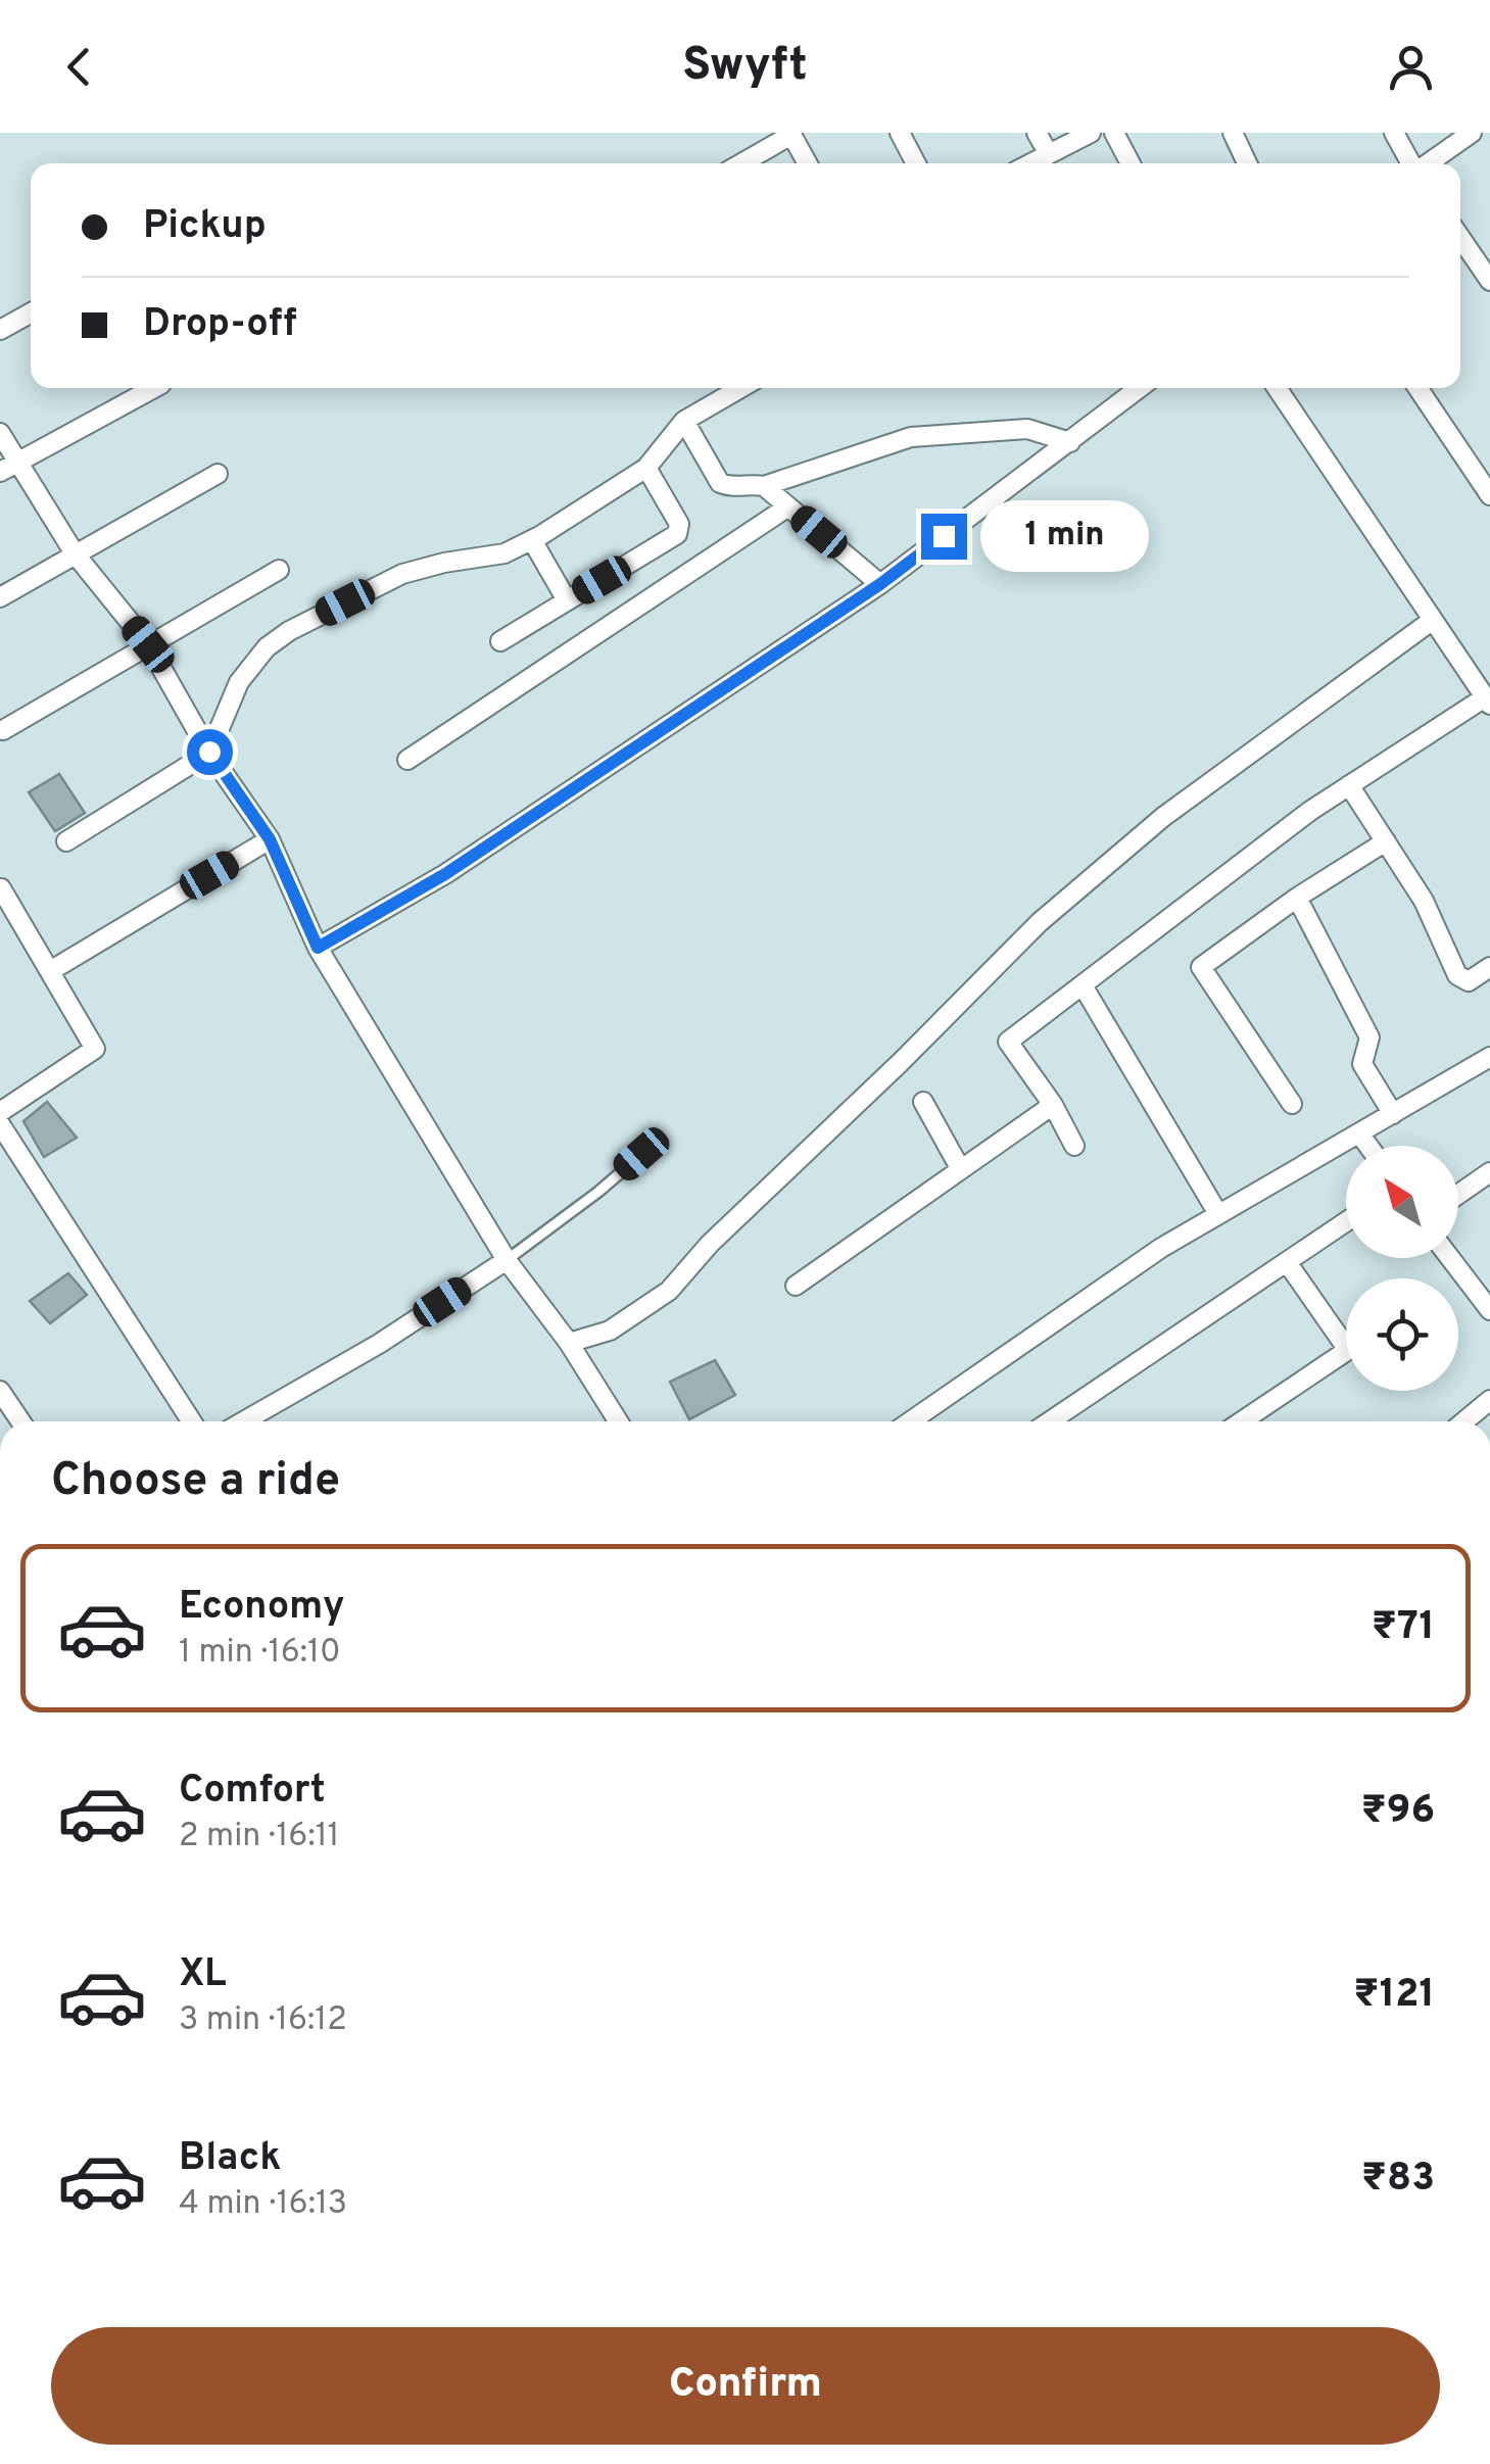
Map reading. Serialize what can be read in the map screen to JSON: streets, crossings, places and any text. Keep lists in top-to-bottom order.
{
  "north": "top left",
  "page": {
    "header": "Swyft",
    "banner": ["Pickup", "Drop-off"],
    "bubble": "1 min",
    "heading": "Choose a ride",
    "list": [
      {
        "name": "Economy",
        "note": "1 min · 16:10",
        "value": "₹71"
      },
      {
        "name": "Comfort",
        "note": "2 min · 16:11",
        "value": "₹96"
      },
      {
        "name": "XL",
        "note": "3 min · 16:12",
        "value": "₹121"
      },
      {
        "name": "Black",
        "note": "4 min · 16:13",
        "value": "₹83"
      }
    ],
    "buttons": "Confirm"
  }
}
